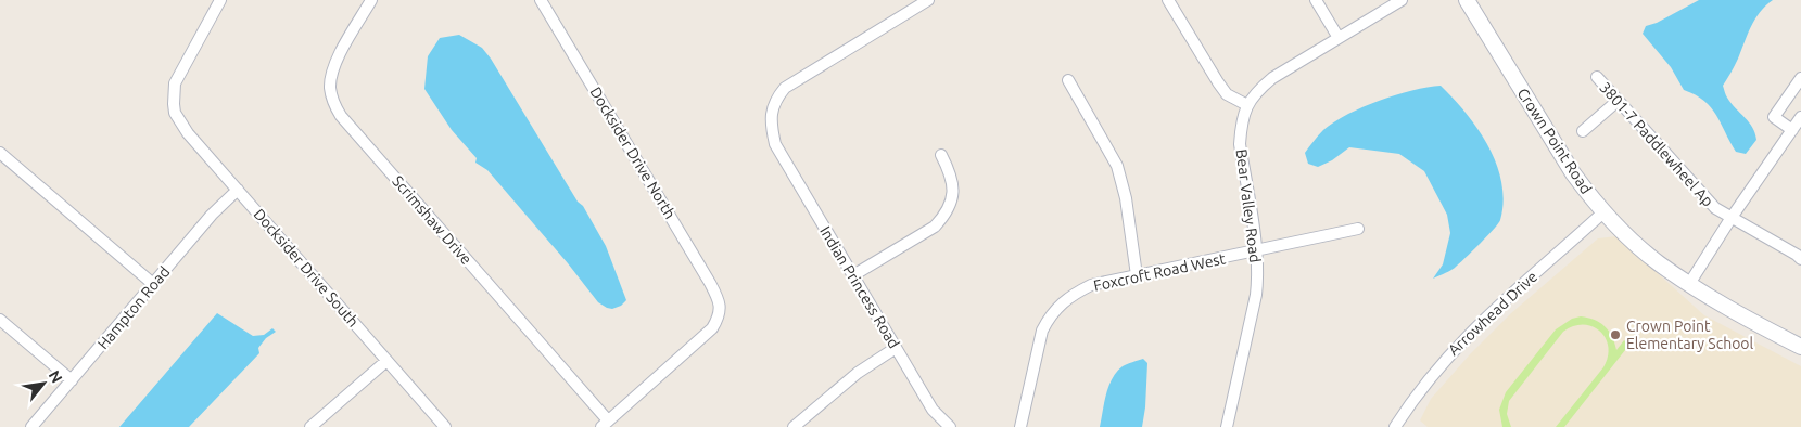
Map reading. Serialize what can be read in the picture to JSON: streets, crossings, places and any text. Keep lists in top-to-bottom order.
{
  "streets": {
    "street": [
      "Crown Point Road",
      "3801-7 Paddlewheel Ap",
      "Docksider Drive North",
      "Bear Valley Road",
      "Scrimshaw Drive",
      "Docksider Drive South",
      "Foxcroft Road West",
      "Indian Princess Road",
      "Hampton Road",
      "Arrowhead Drive"
    ]
  },
  "crossings": [
    ["Crown Point Road", "Arrowhead Drive"],
    ["Docksider Drive North", "Scrimshaw Drive"],
    ["Bear Valley Road", "Foxcroft Road West"],
    ["Docksider Drive South", "Hampton Road"]
  ],
  "places": ["Crown Point Elementary School"],
  "north": "top right"
}
